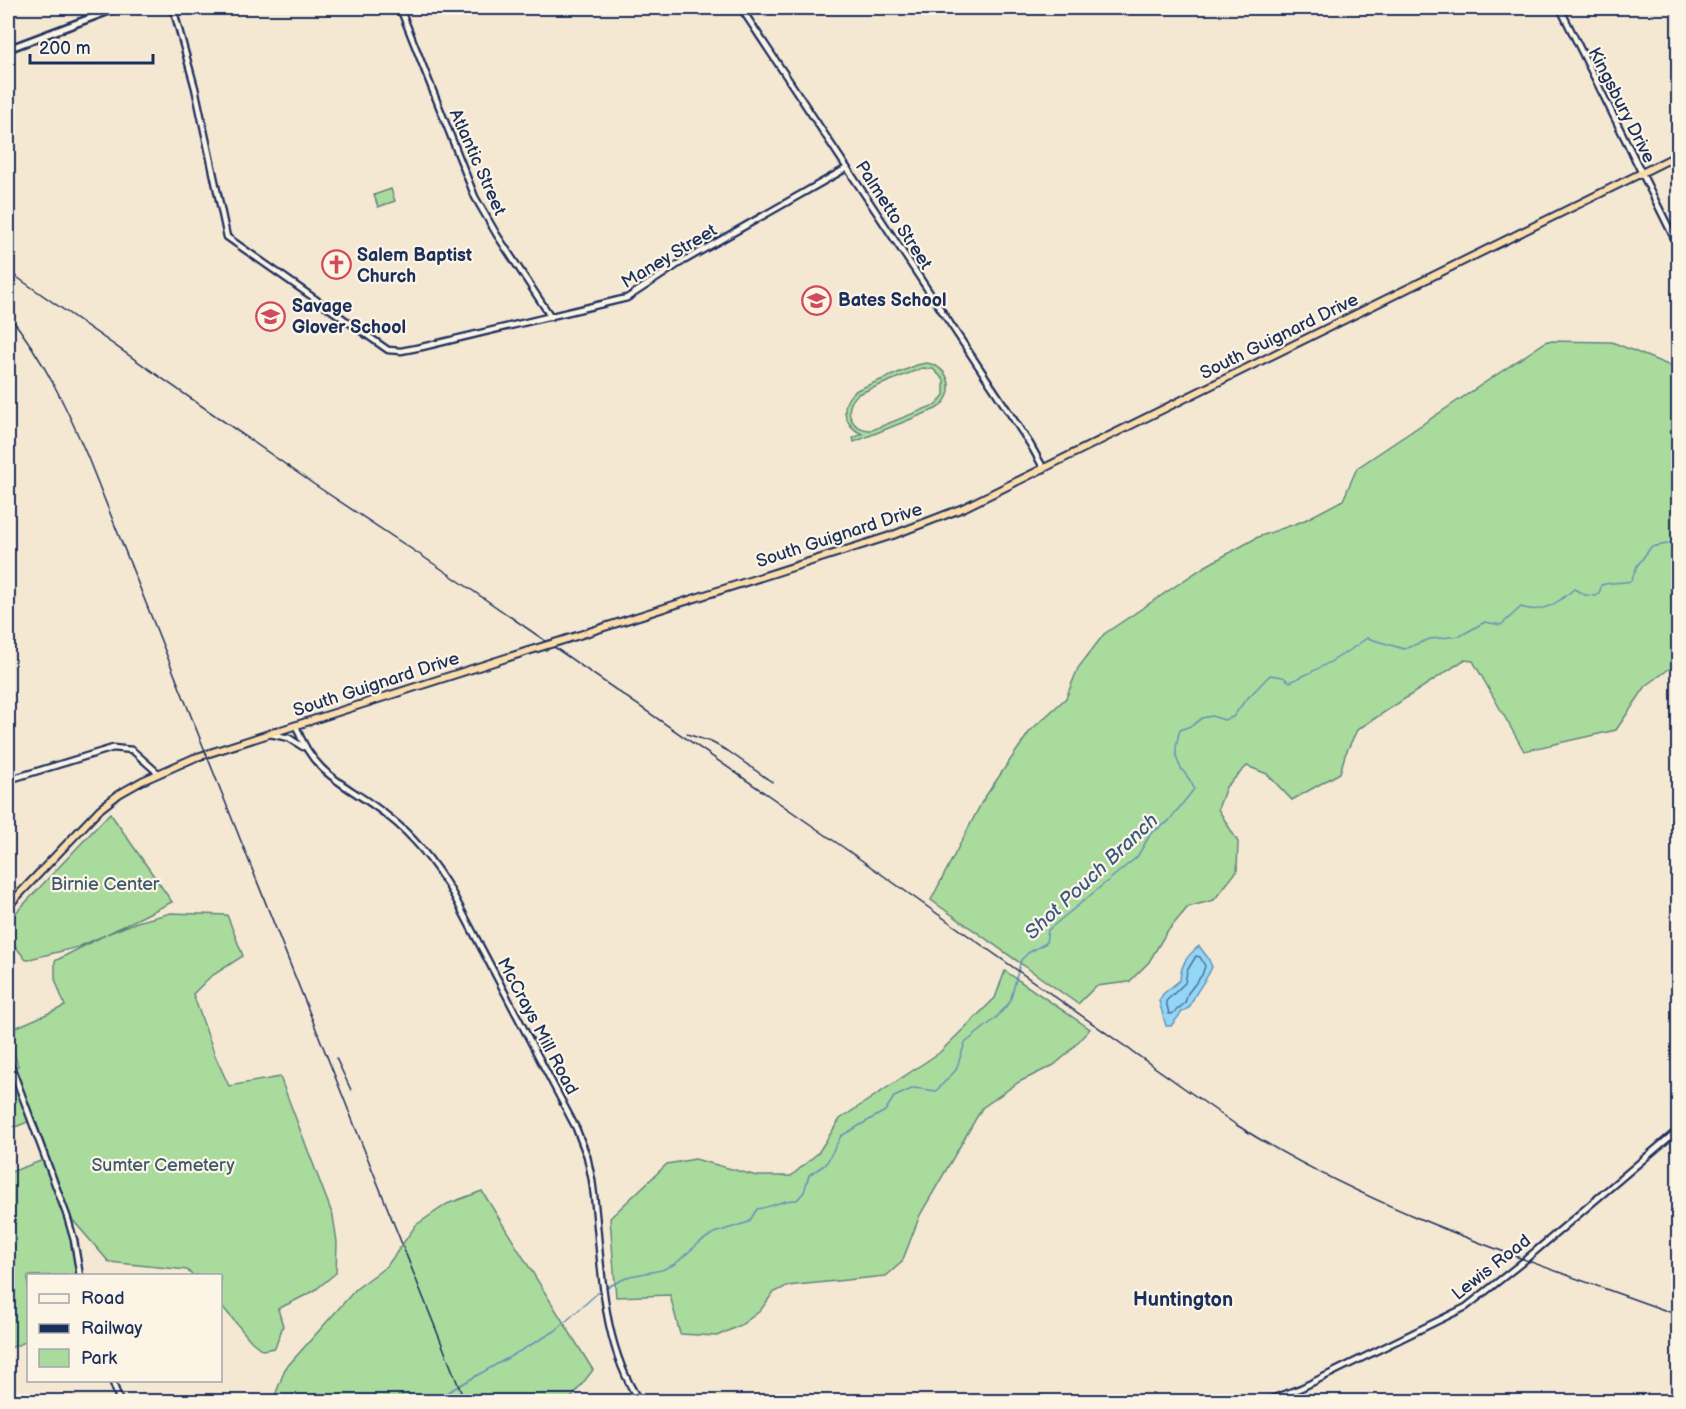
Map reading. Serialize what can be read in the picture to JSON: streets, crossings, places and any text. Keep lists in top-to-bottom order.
{
  "streets": {
    "highway": ["South Guignard Drive"],
    "street": [
      "Kingsbury Drive",
      "Atlantic Street",
      "Palmetto Street",
      "Maney Street",
      "McCrays Mill Road",
      "Lewis Road"
    ]
  },
  "crossings": [
    ["Kingsbury Drive", "South Guignard Drive"],
    ["Atlantic Street", "Maney Street"],
    ["Palmetto Street", "Maney Street"],
    ["Palmetto Street", "South Guignard Drive"],
    ["South Guignard Drive", "McCrays Mill Road"]
  ],
  "districts": ["Huntington"],
  "water": ["Shot Pouch Branch"],
  "parks": ["Birnie Center", "Sumter Cemetery"],
  "places": {
    "church": ["Salem Baptist Church"],
    "school or university": ["Bates School", "Savage Glover School"]
  },
  "legend": ["Road", "Railway", "Park"],
  "scale_bar": "200 m"
}
